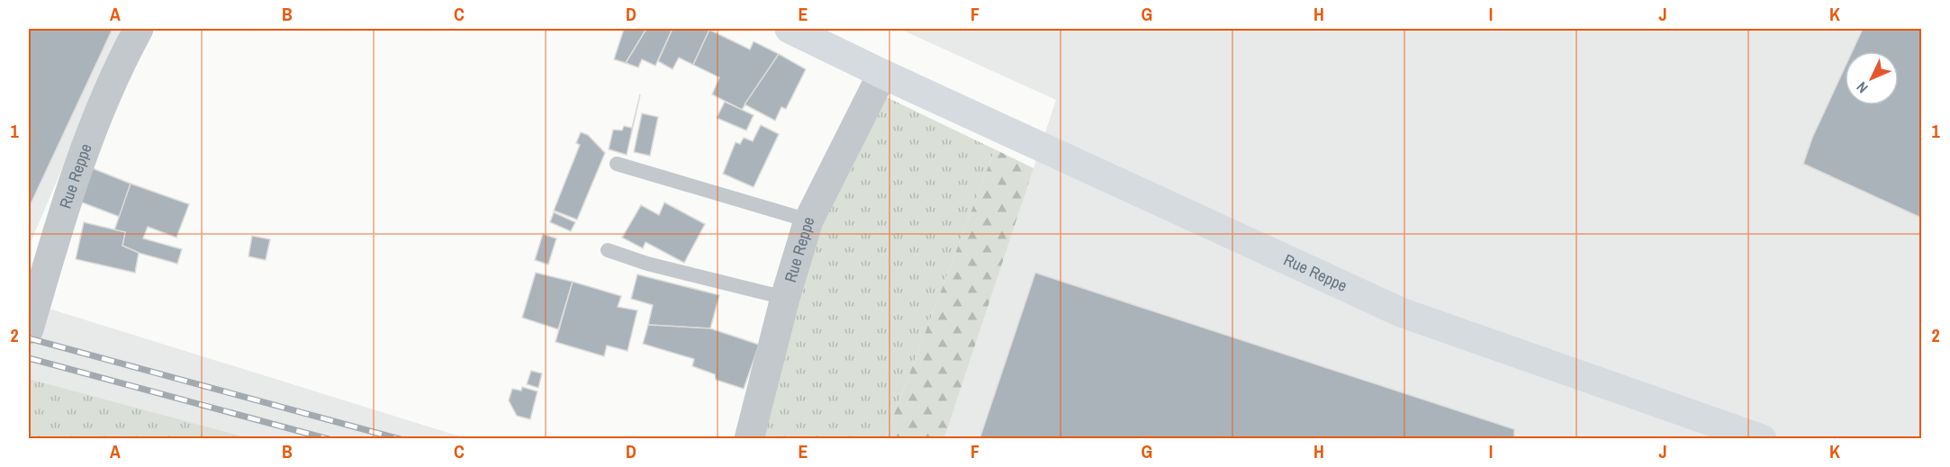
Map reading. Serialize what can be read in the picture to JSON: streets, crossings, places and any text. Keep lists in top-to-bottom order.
{
  "streets": {
    "main road": ["Rue Reppe"]
  },
  "north": "bottom left",
  "grid": {
    "columns": [
      "A",
      "B",
      "C",
      "D",
      "E",
      "F",
      "G",
      "H",
      "I",
      "J",
      "K"
    ],
    "rows": ["1", "2"]
  }
}
